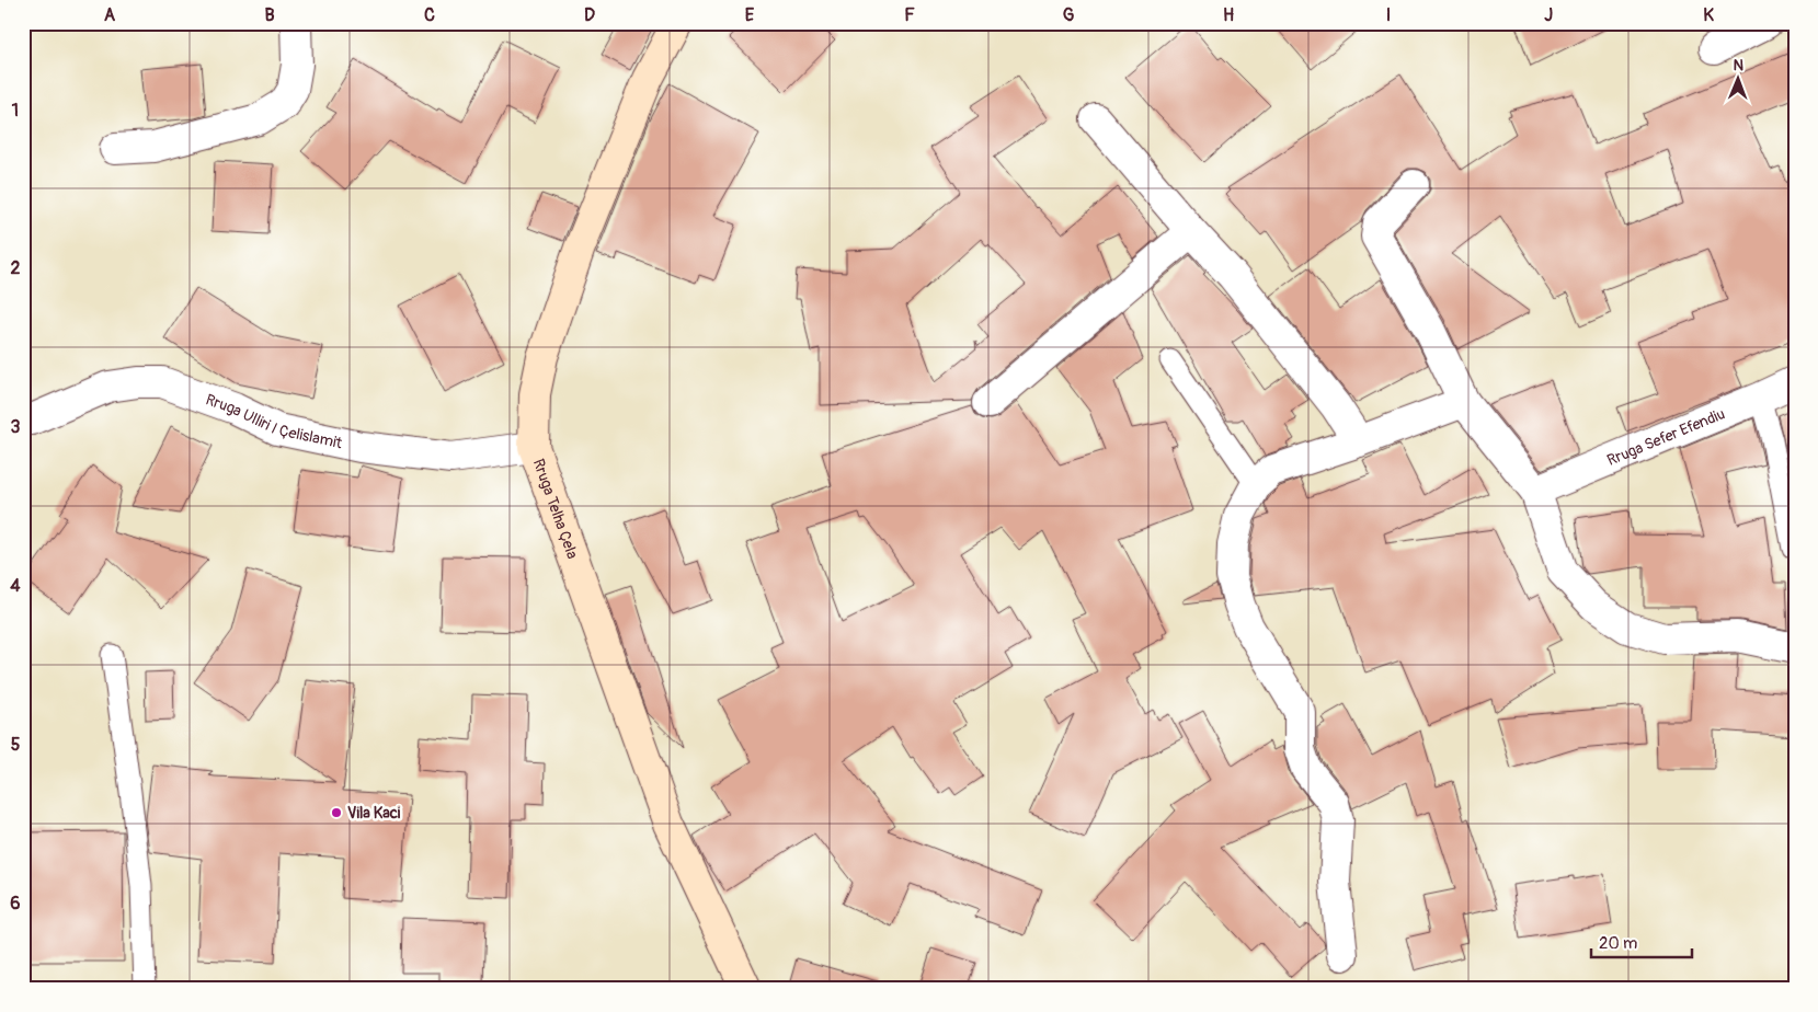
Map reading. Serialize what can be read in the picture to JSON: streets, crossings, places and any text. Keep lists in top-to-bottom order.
{
  "streets": {
    "street": ["Rruga Ulliri I Çelislamit", "Rruga Sefer Efendiu", "Rruga Telha Çela"]
  },
  "crossings": [
    ["Rruga Ulliri I Çelislamit", "Rruga Telha Çela"]
  ],
  "places": ["Vila Kaci"],
  "scale_bar": "20 m",
  "north": "top",
  "grid": {
    "columns": [
      "A",
      "B",
      "C",
      "D",
      "E",
      "F",
      "G",
      "H",
      "I",
      "J",
      "K"
    ],
    "rows": [
      "1",
      "2",
      "3",
      "4",
      "5",
      "6"
    ]
  }
}
